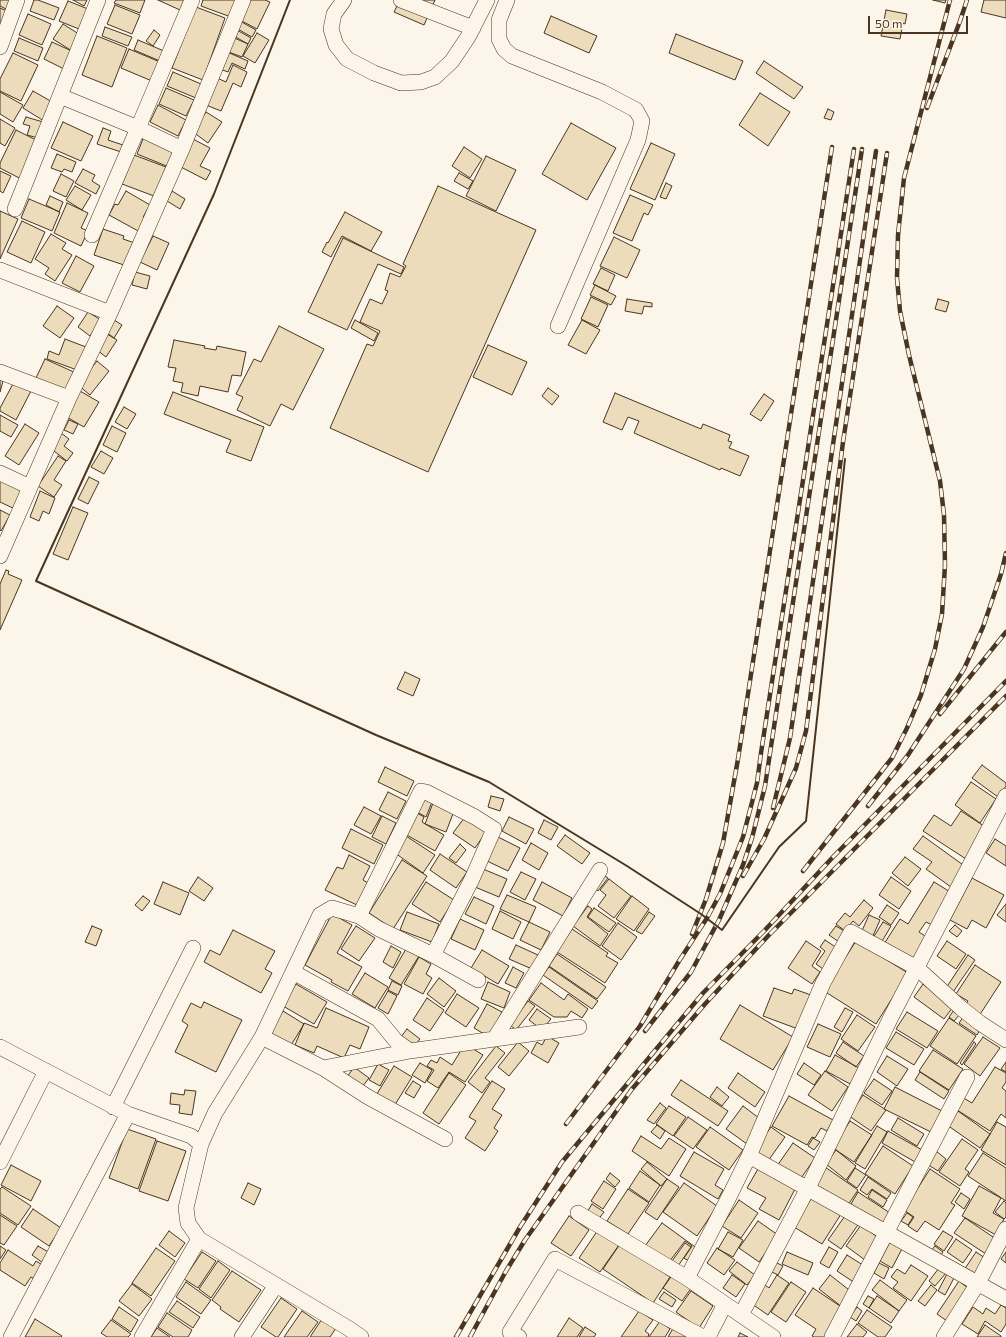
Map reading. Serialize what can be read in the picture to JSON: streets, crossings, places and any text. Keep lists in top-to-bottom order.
{
  "scale_bar": "50 m"
}
